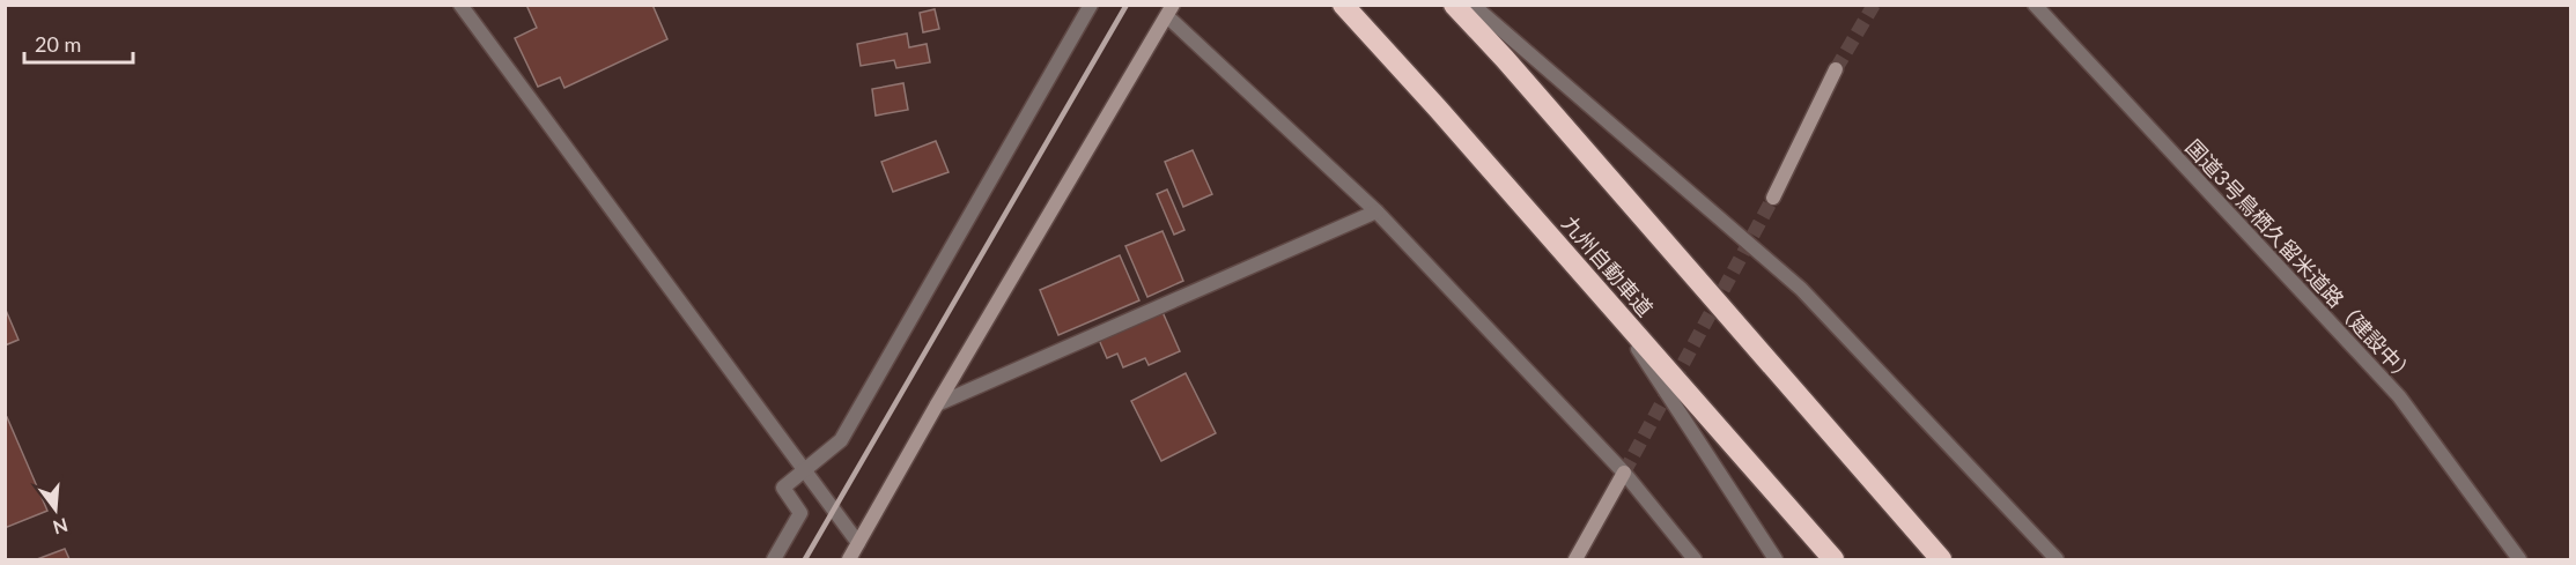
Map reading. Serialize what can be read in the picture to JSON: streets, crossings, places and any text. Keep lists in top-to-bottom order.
{
  "streets": {
    "highway": ["九州自動車道"],
    "street": ["国道3号鳥栖久留米道路（建設中）"]
  },
  "scale_bar": "20 m",
  "north": "bottom"
}
